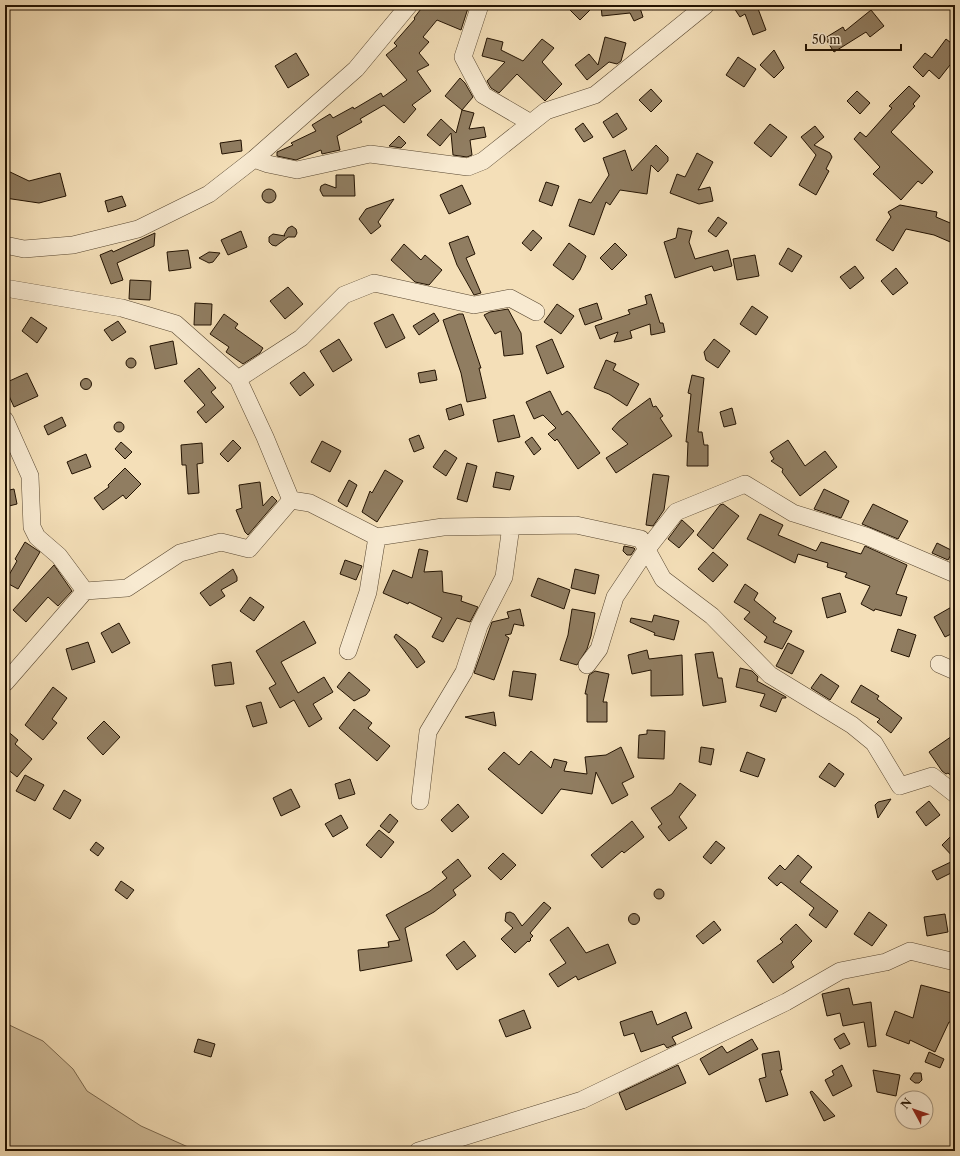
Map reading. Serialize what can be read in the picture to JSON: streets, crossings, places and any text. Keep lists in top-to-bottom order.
{
  "scale_bar": "50 m",
  "north": "top left"
}
